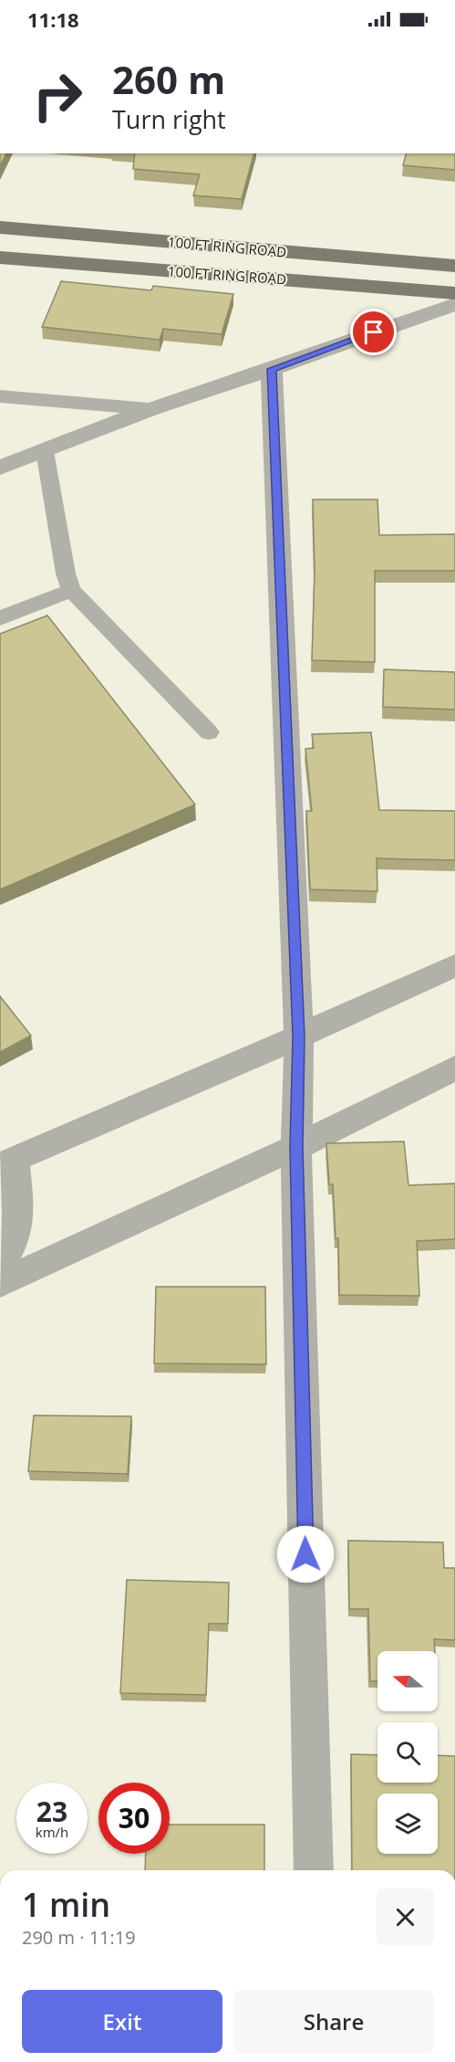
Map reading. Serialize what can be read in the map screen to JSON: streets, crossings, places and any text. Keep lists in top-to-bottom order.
{
  "streets": {
    "main road": ["100 FT RING ROAD"]
  },
  "north": "left",
  "page": {
    "status": "11:18",
    "turn": ["260 m", "Turn right"],
    "speed": "23 km/h",
    "limit": "30",
    "heading": ["1 min", "290 m · 11:19"],
    "buttons": ["Exit", "Share"]
  }
}
